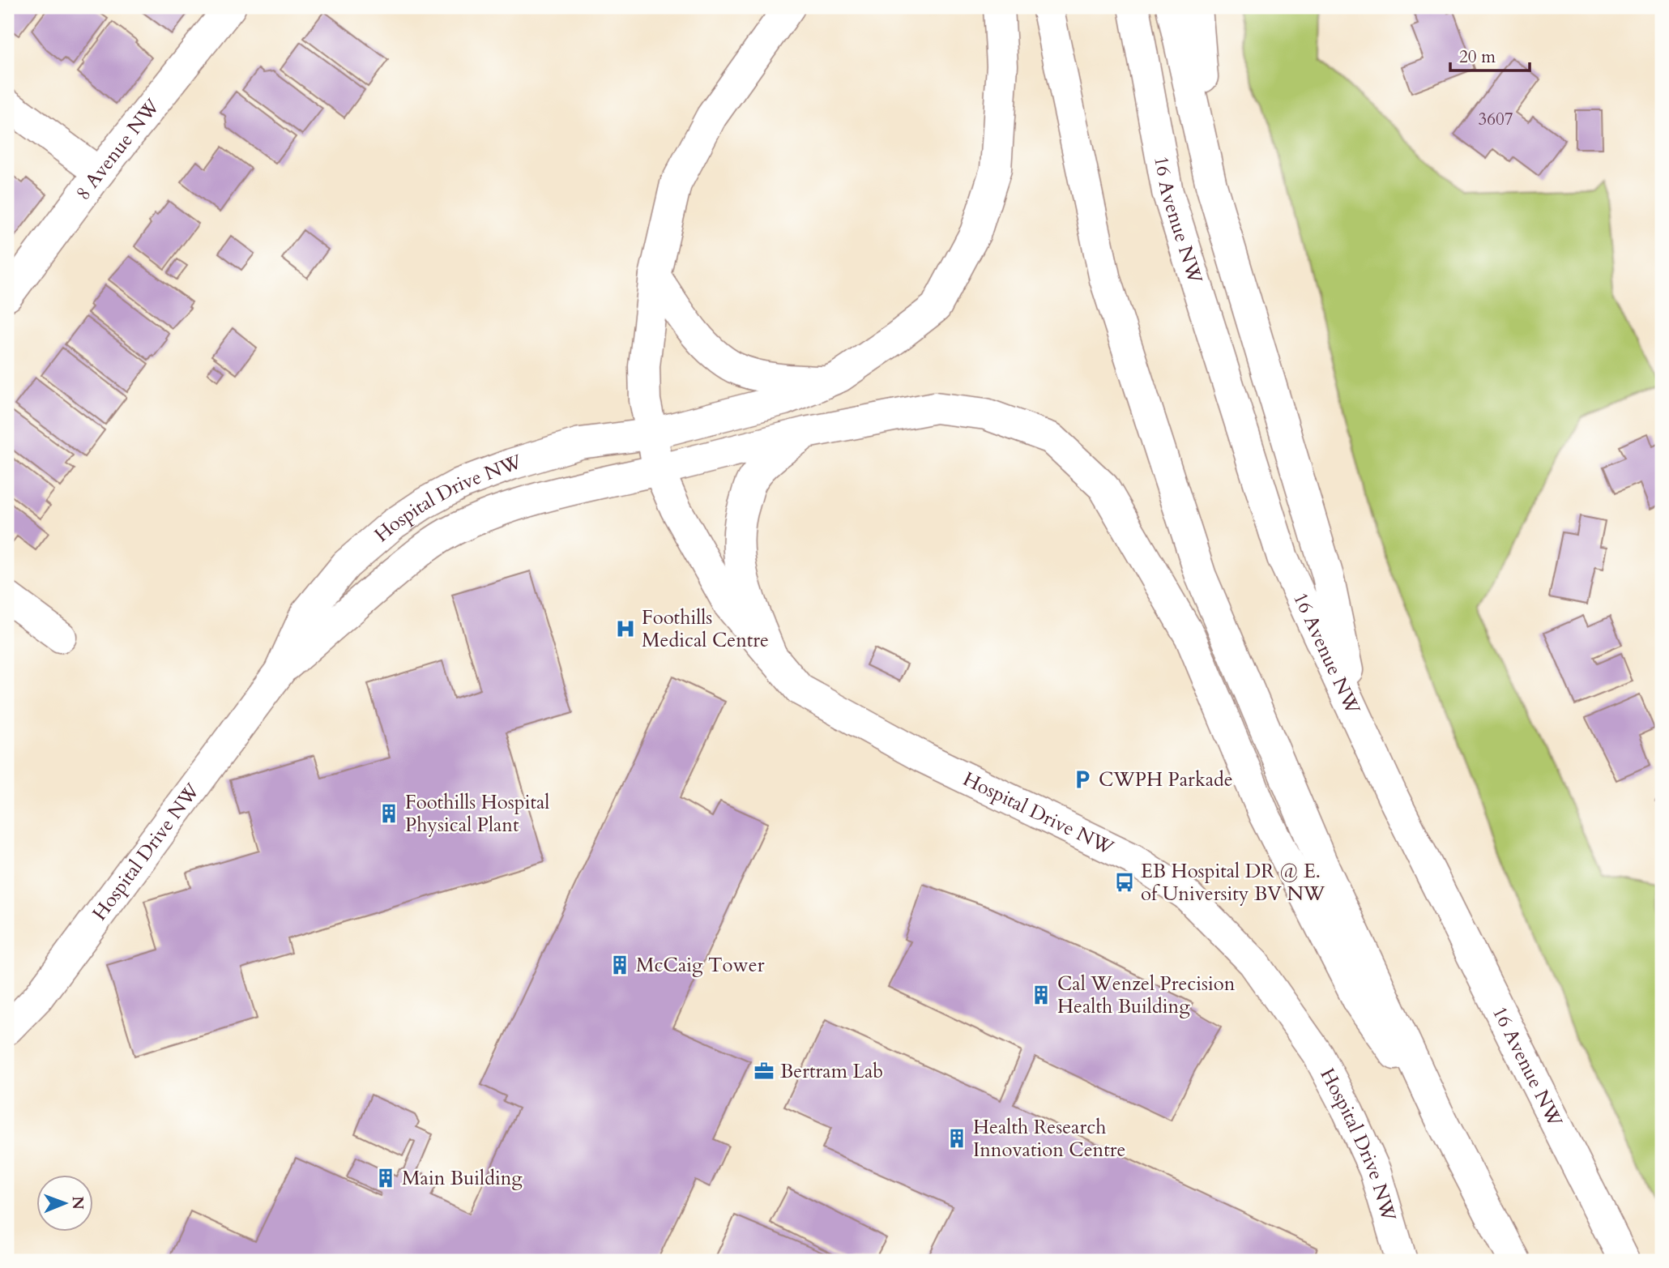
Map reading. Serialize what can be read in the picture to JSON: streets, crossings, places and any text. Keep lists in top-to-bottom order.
{
  "streets": {
    "main road": ["8 Avenue NW", "16 Avenue NW", "Hospital Drive NW"]
  },
  "places": {
    "hospital": ["Foothills Medical Centre"],
    "parking": ["CWPH Parkade"],
    "building": [
      "Foothills Hospital Physical Plant",
      "McCaig Tower",
      "Cal Wenzel Precision Health Building",
      "Health Research Innovation Centre",
      "Main Building"
    ],
    "bus stop": ["EB Hospital DR @ E. of University BV NW"],
    "office": ["Bertram Lab"]
  },
  "house_numbers": ["3607"],
  "scale_bar": "20 m",
  "north": "right"
}
